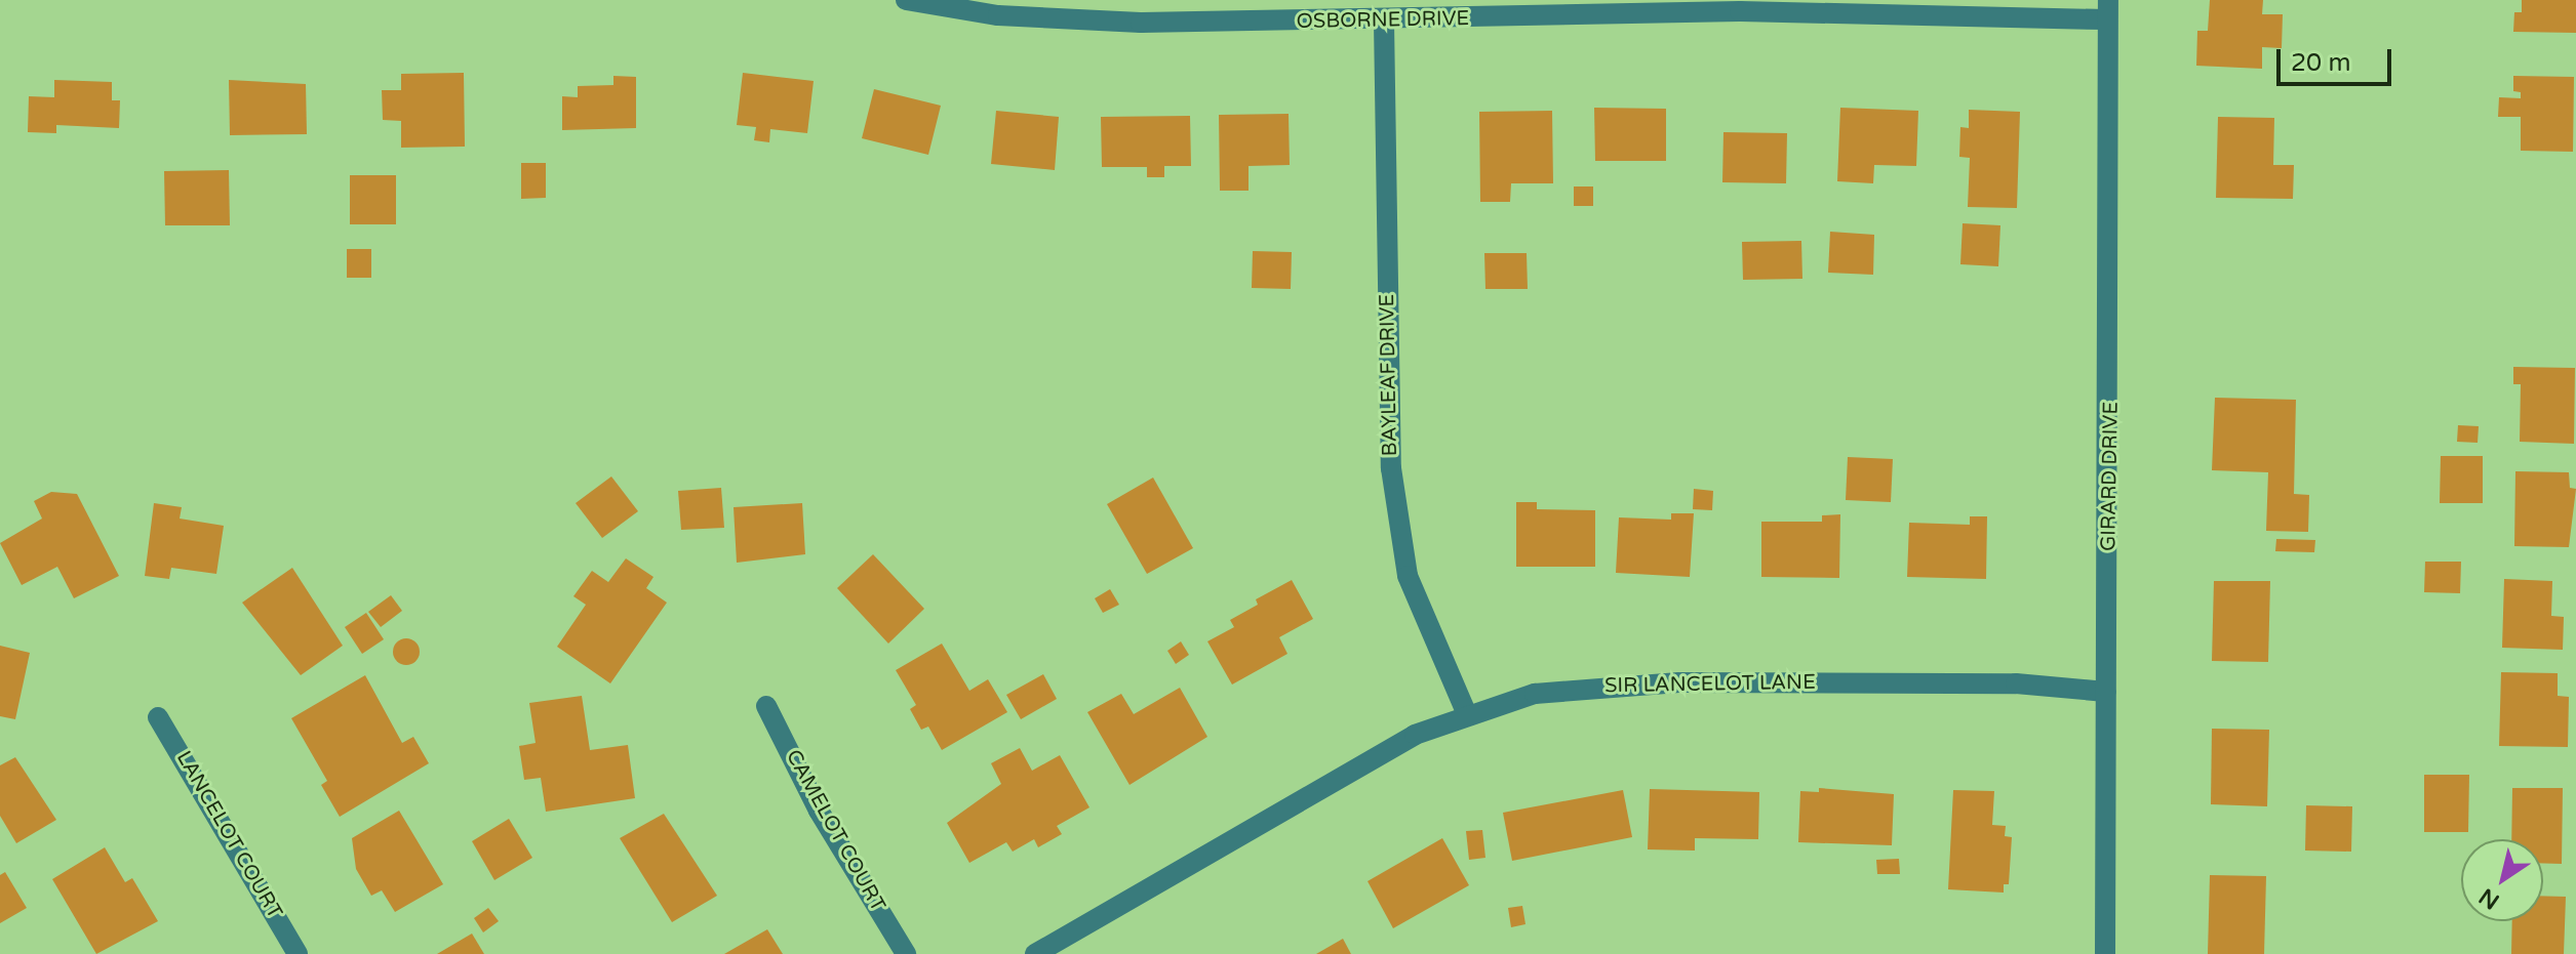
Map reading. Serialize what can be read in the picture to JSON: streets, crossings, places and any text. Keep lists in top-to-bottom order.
{
  "streets": {
    "street": [
      "OSBORNE DRIVE",
      "BAYLEAF DRIVE",
      "GIRARD DRIVE",
      "SIR LANCELOT LANE",
      "CAMELOT COURT",
      "LANCELOT COURT"
    ]
  },
  "crossings": [
    ["OSBORNE DRIVE", "BAYLEAF DRIVE"],
    ["OSBORNE DRIVE", "GIRARD DRIVE"],
    ["BAYLEAF DRIVE", "SIR LANCELOT LANE"],
    ["GIRARD DRIVE", "SIR LANCELOT LANE"]
  ],
  "scale_bar": "20 m",
  "north": "bottom left"
}
